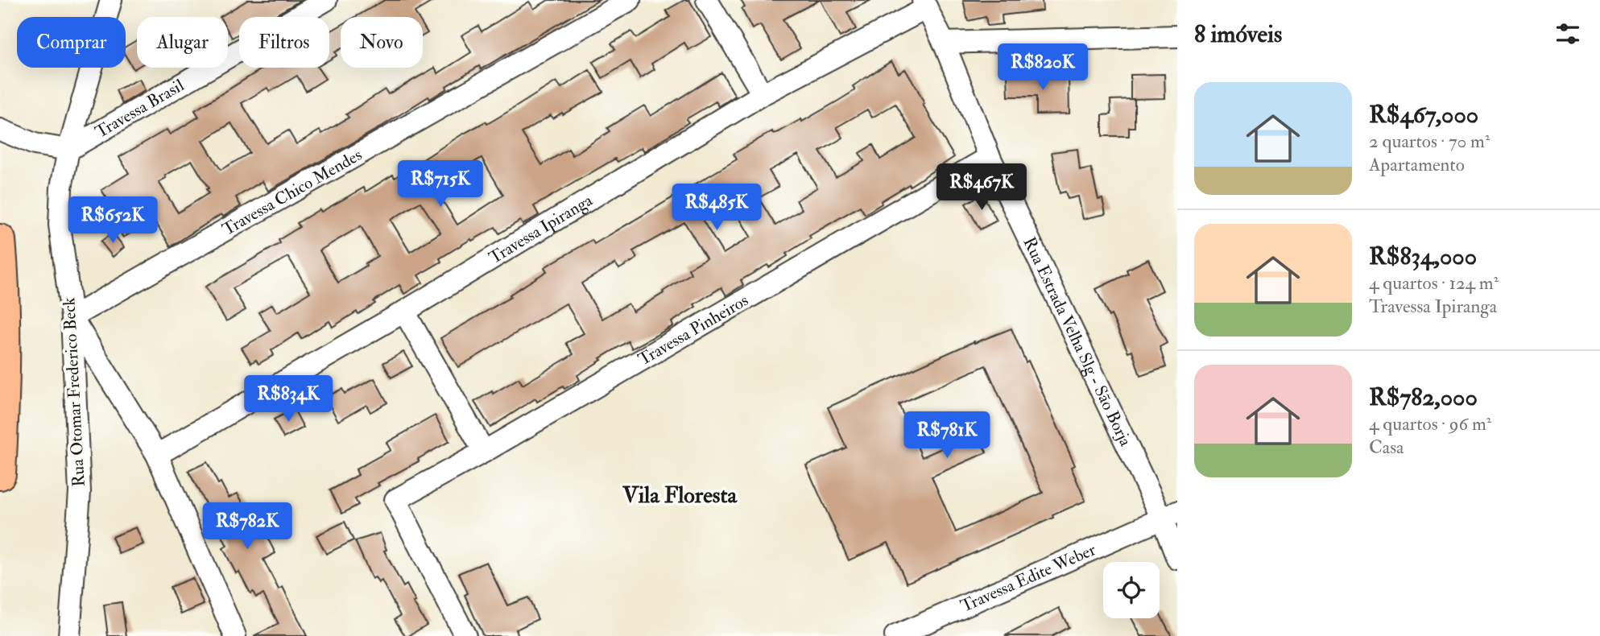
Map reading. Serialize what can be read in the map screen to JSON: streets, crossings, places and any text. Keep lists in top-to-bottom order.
{
  "streets": {
    "street": [
      "Travessa Brasil",
      "Travessa Chico Mendes",
      "Travessa Ipiranga",
      "Travessa Pinheiros",
      "Rua Estrada Velha Slg - São Borja",
      "Rua Otomar Frederico Beck",
      "Travessa Edite Weber"
    ]
  },
  "crossings": [
    ["Travessa Brasil", "Rua Otomar Frederico Beck"],
    ["Travessa Chico Mendes", "Rua Otomar Frederico Beck"],
    ["Travessa Ipiranga", "Rua Estrada Velha Slg - São Borja"],
    ["Travessa Pinheiros", "Rua Estrada Velha Slg - São Borja"],
    ["Rua Estrada Velha Slg - São Borja", "Travessa Edite Weber"]
  ],
  "districts": ["Vila Floresta"],
  "page": {
    "heading": "8 imóveis",
    "chip": [
      "Comprar",
      "Alugar",
      "Filtros",
      "Novo"
    ],
    "price": [
      "R$820K",
      "R$715K",
      "R$467K",
      "R$485K",
      "R$652K",
      "R$834K",
      "R$781K",
      "R$782K"
    ],
    "list": [
      {
        "name": "R$467,000",
        "note": "2 quartos · 70 m² · Apartamento"
      },
      {
        "name": "R$834,000",
        "note": "4 quartos · 124 m² · Travessa Ipiranga"
      },
      {
        "name": "R$782,000",
        "note": "4 quartos · 96 m² · Casa"
      }
    ]
  }
}
